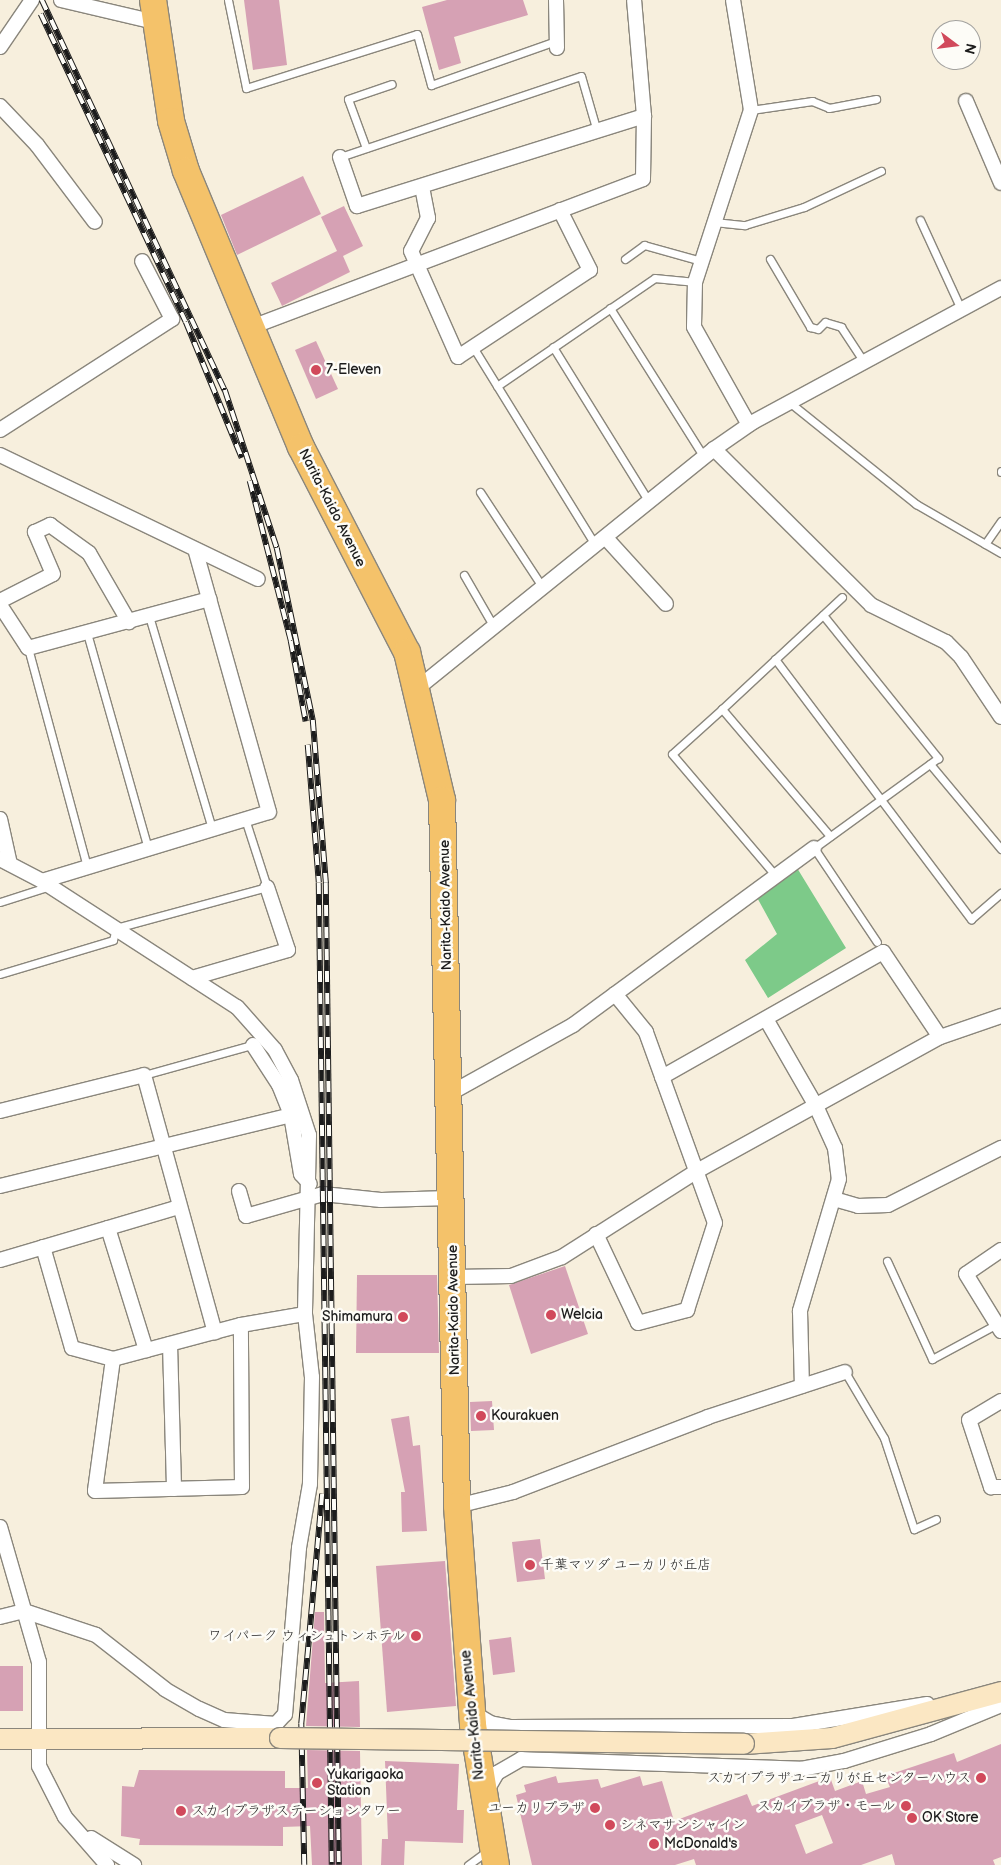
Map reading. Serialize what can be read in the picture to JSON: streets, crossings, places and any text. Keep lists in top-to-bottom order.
{
  "streets": {
    "highway": ["Narita-Kaido Avenue"]
  },
  "places": [
    "7-Eleven",
    "Welcia",
    "Shimamura",
    "Kourakuen",
    "千葉マツダ ユーカリが丘店",
    "ワイパーク ウィシュトンホテル",
    "スカイプラザユーカリが丘センターハウス",
    "Yukarigaoka Station",
    "スカイプラザ・モール",
    "ユーカリプラザ",
    "スカイプラザステーションタワー",
    "OK Store",
    "シネマサンシャイン",
    "McDonald's"
  ],
  "north": "right"
}
